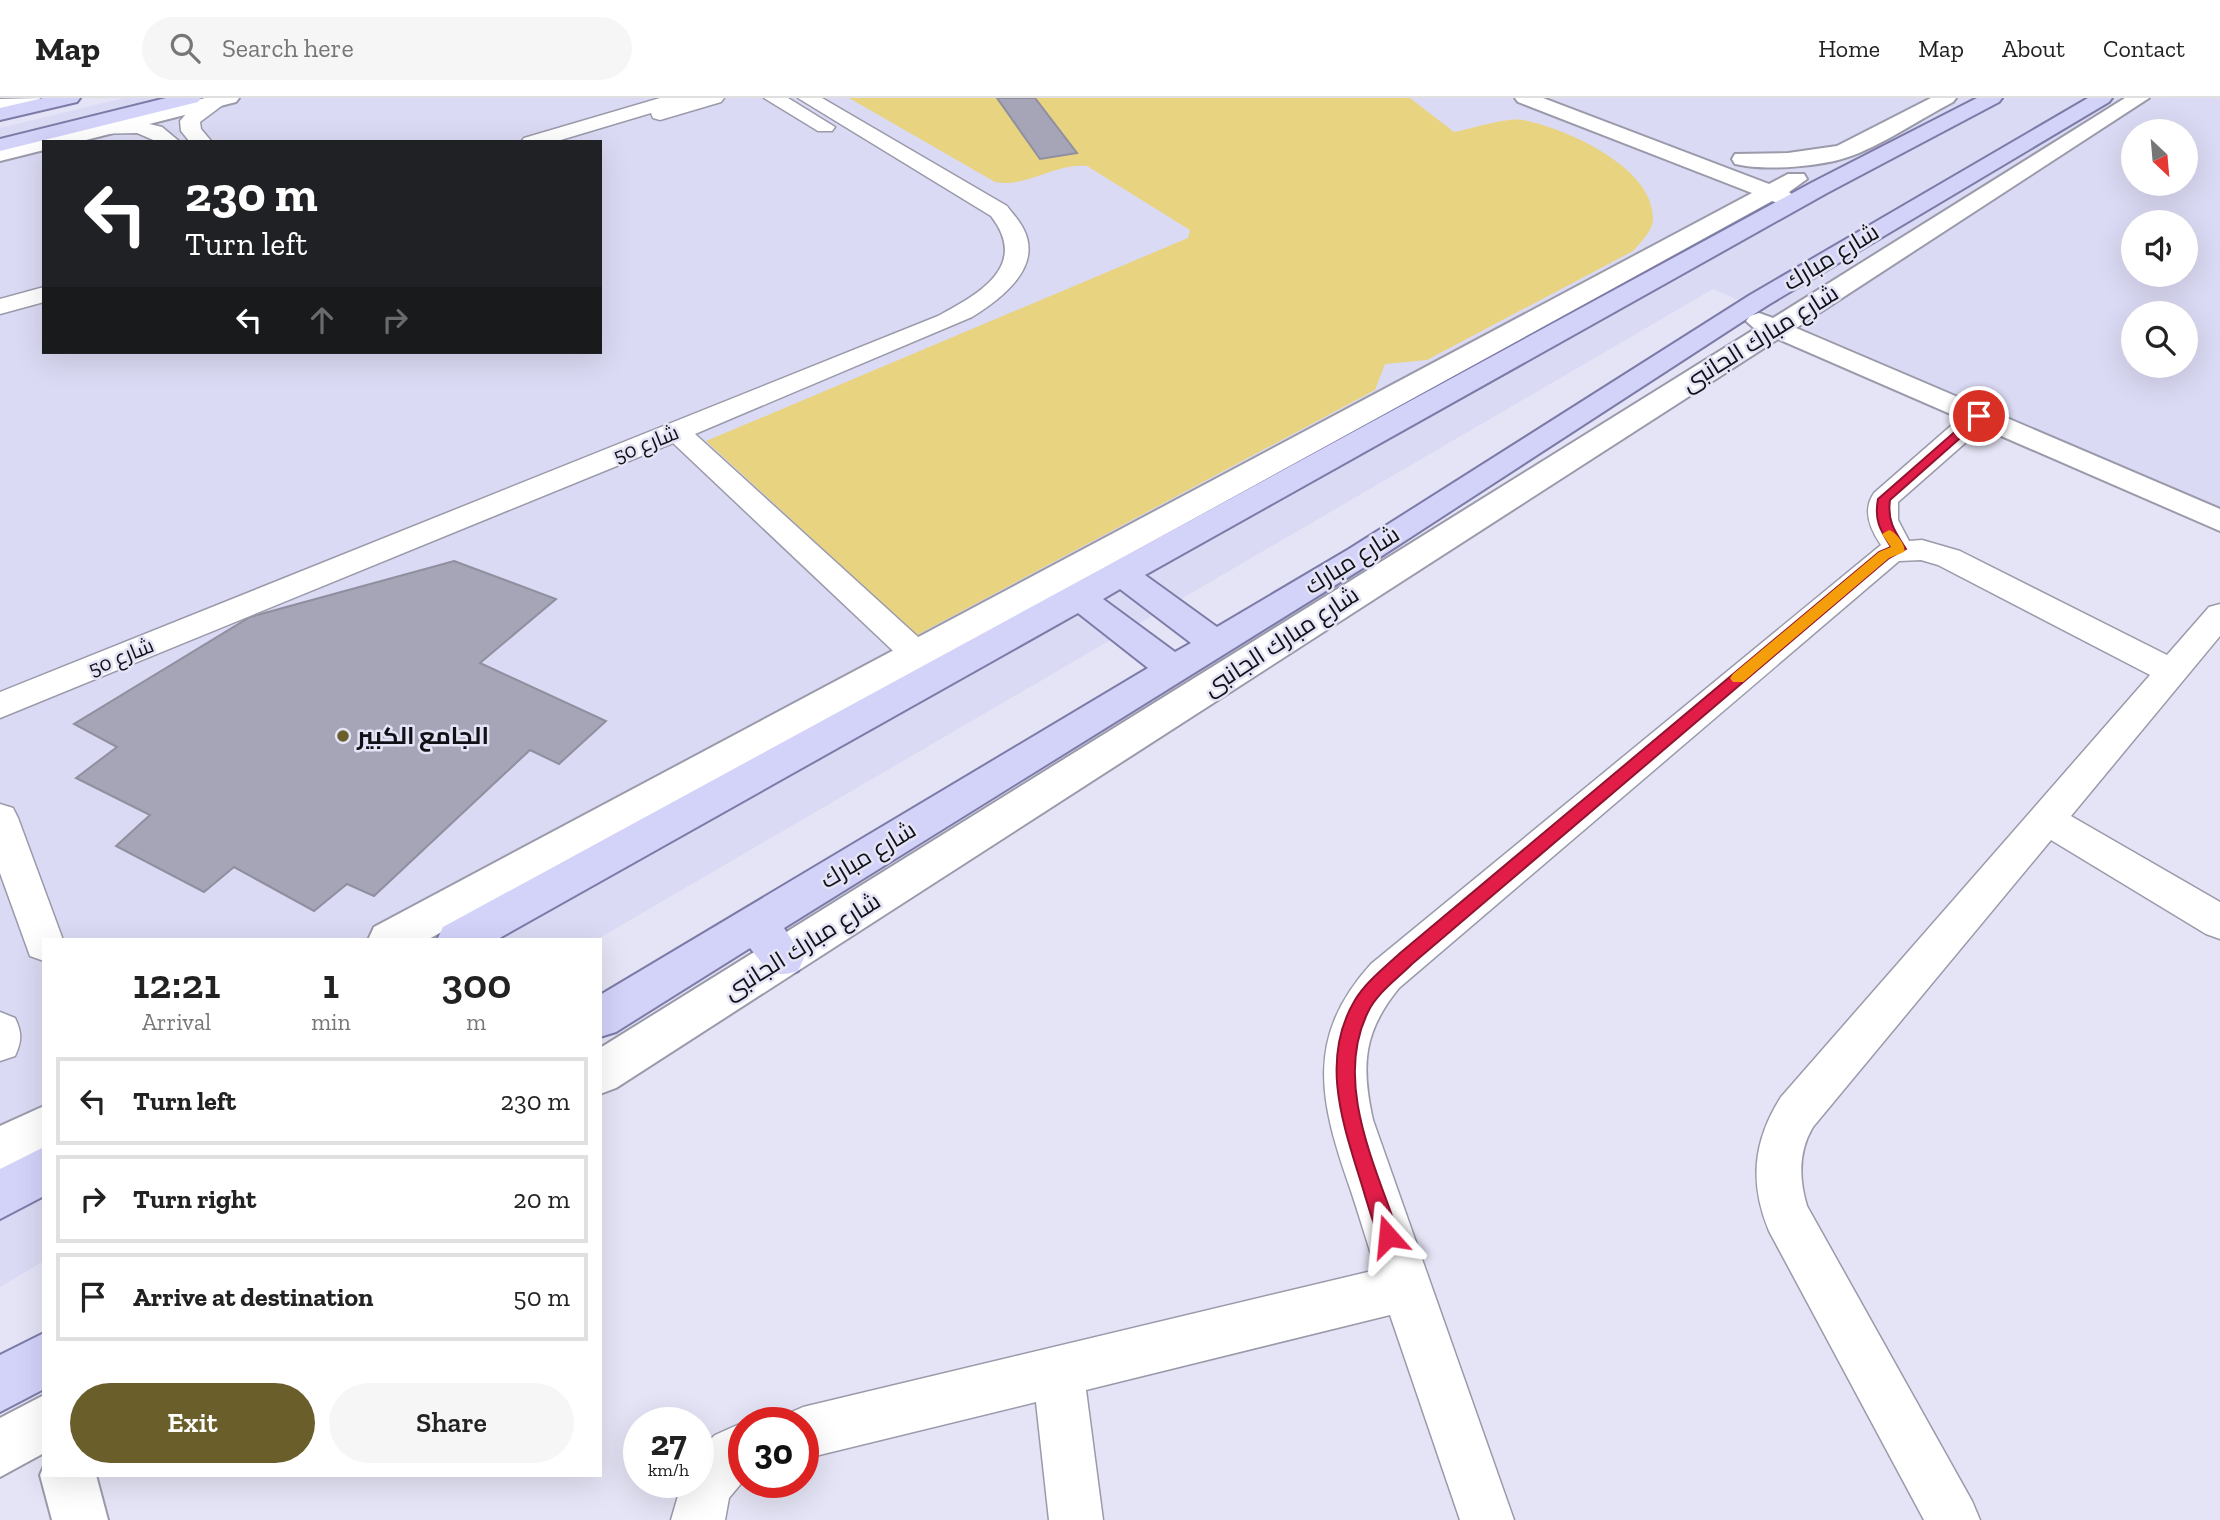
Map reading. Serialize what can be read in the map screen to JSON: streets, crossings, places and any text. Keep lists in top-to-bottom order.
{
  "streets": {
    "main road": ["شارع مبارك", "شارع مبارك الجانبى"],
    "street": ["شارع 50"]
  },
  "places": ["الجامع الكبير"],
  "north": "bottom right",
  "page": {
    "header": "Map",
    "search": "Search here",
    "nav": [
      "Home",
      "Map",
      "About",
      "Contact"
    ],
    "turn": ["230 m", "Turn left"],
    "eta": [
      "12:21",
      "Arrival",
      "1",
      "min",
      "300",
      "m"
    ],
    "list": [
      {
        "name": "Turn left",
        "value": "230 m"
      },
      {
        "name": "Turn right",
        "value": "20 m"
      },
      {
        "name": "Arrive at destination",
        "value": "50 m"
      }
    ],
    "buttons": ["Exit", "Share"],
    "speed": "27 km/h",
    "limit": "30"
  }
}
